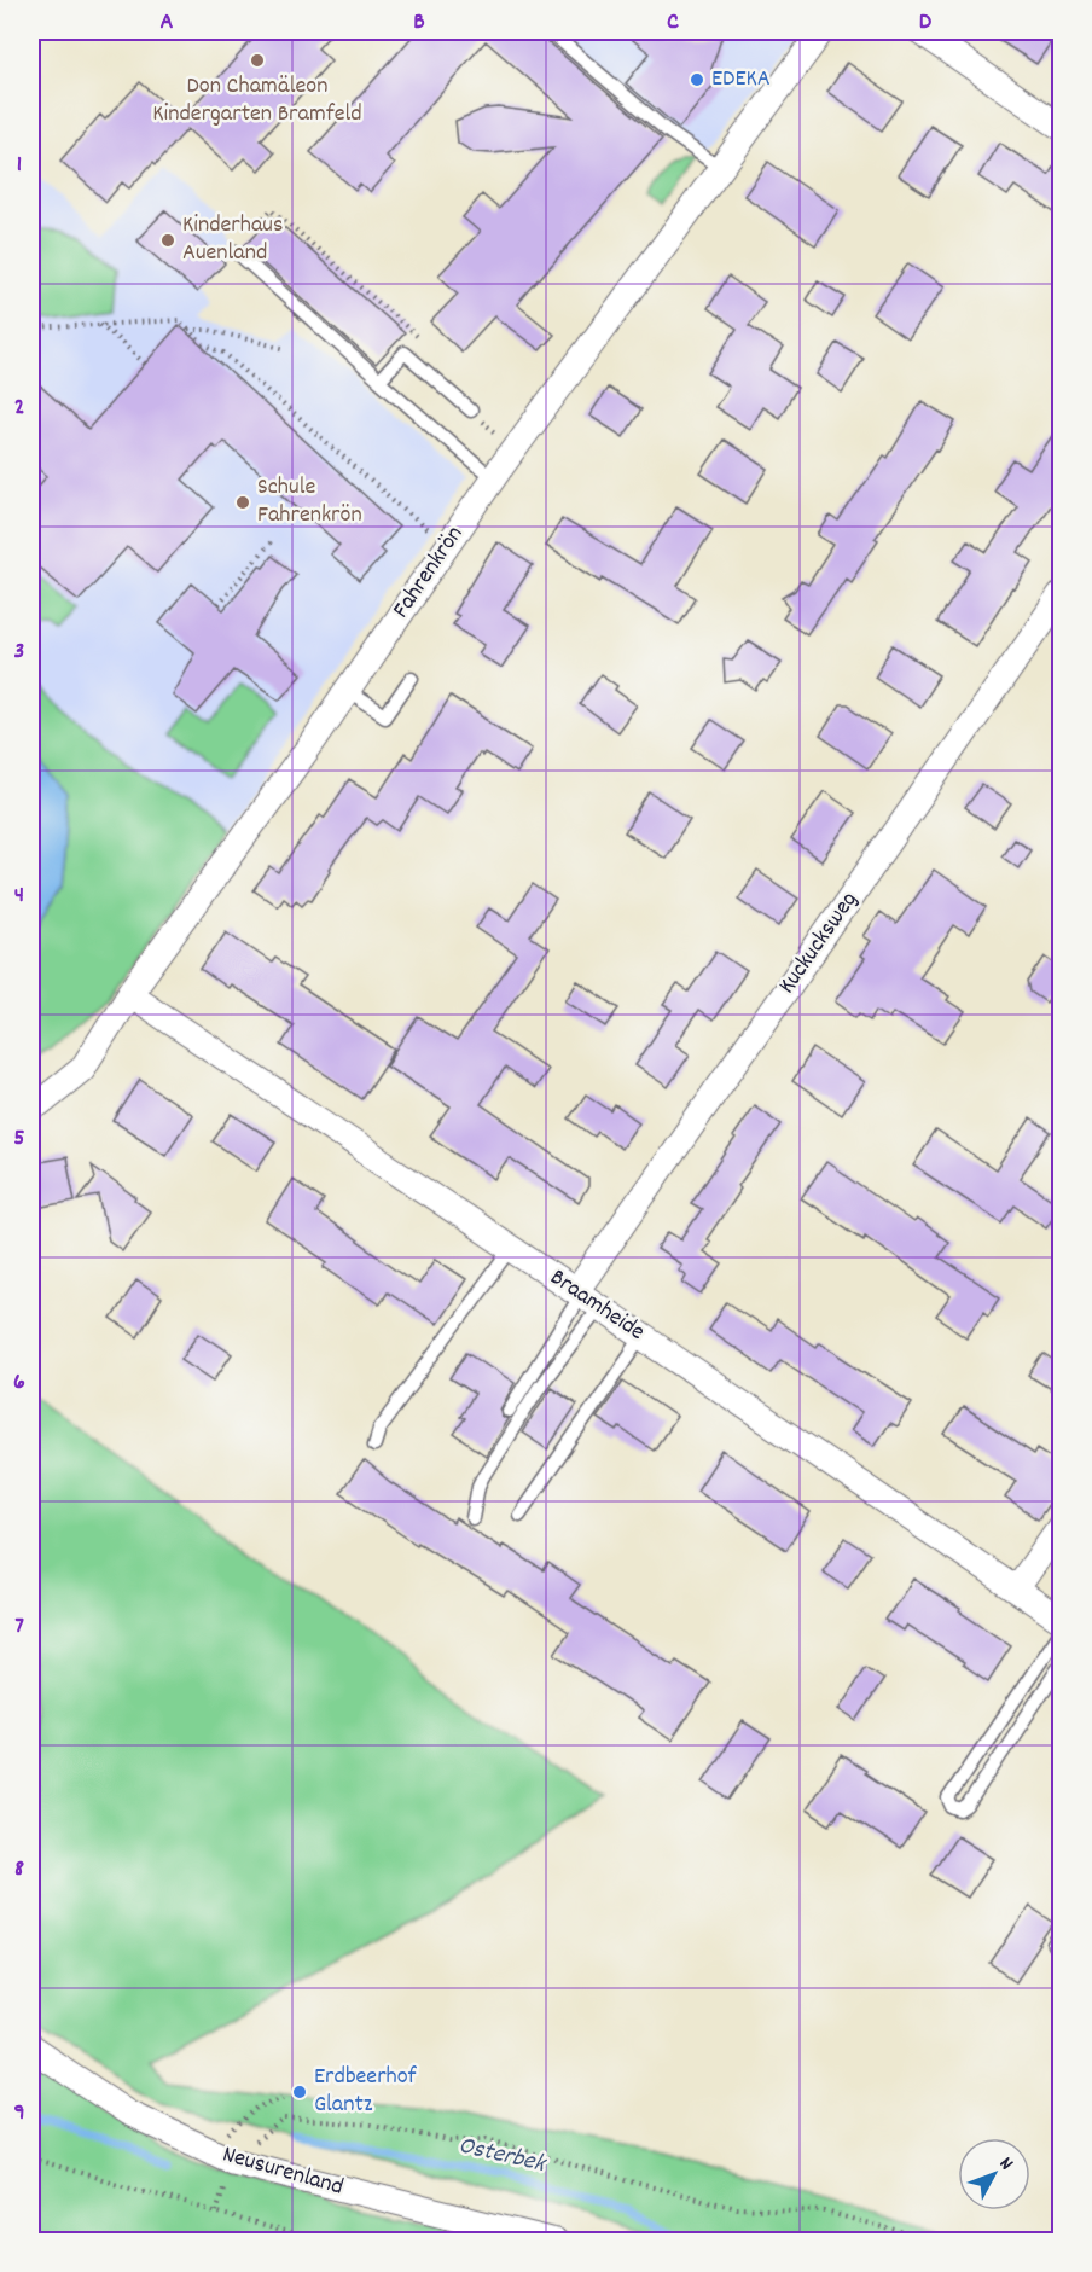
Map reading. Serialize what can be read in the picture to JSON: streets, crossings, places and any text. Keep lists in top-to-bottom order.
{
  "streets": {
    "street": [
      "Fahrenkrön",
      "Kuckucksweg",
      "Braamheide",
      "Neusurenland"
    ]
  },
  "crossings": [
    ["Fahrenkrön", "Braamheide"],
    ["Kuckucksweg", "Braamheide"]
  ],
  "water": ["Osterbek"],
  "places": [
    "Don Chamäleon Kindergarten Bramfeld",
    "EDEKA",
    "Kinderhaus Auenland",
    "Schule Fahrenkrön",
    "Erdbeerhof Glantz"
  ],
  "north": "top right",
  "grid": {
    "columns": [
      "A",
      "B",
      "C",
      "D"
    ],
    "rows": [
      "1",
      "2",
      "3",
      "4",
      "5",
      "6",
      "7",
      "8",
      "9"
    ]
  }
}
